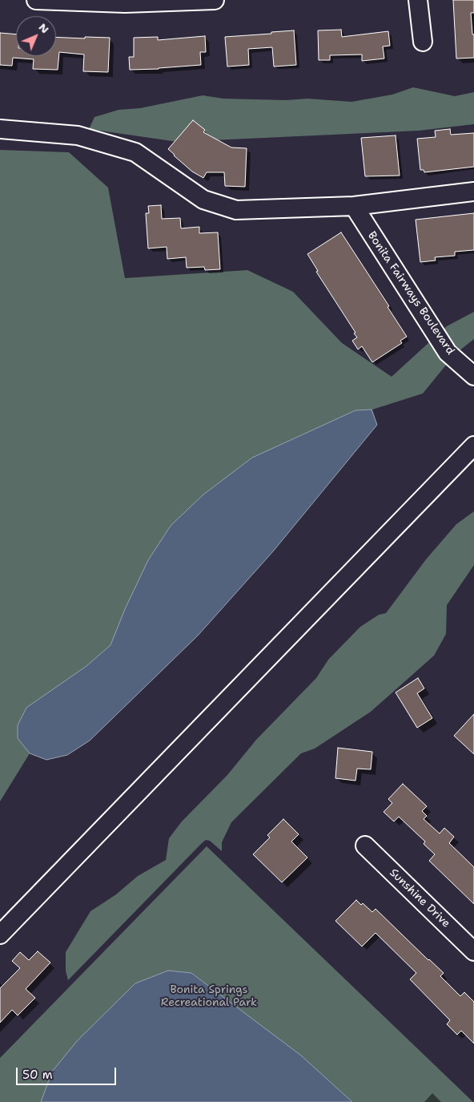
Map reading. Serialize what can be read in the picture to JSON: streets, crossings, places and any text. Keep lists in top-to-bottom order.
{
  "streets": {
    "street": ["Bonita Fairways Boulevard", "Sunshine Drive"]
  },
  "parks": ["Bonita Springs Recreational Park"],
  "scale_bar": "50 m",
  "north": "top right"
}
